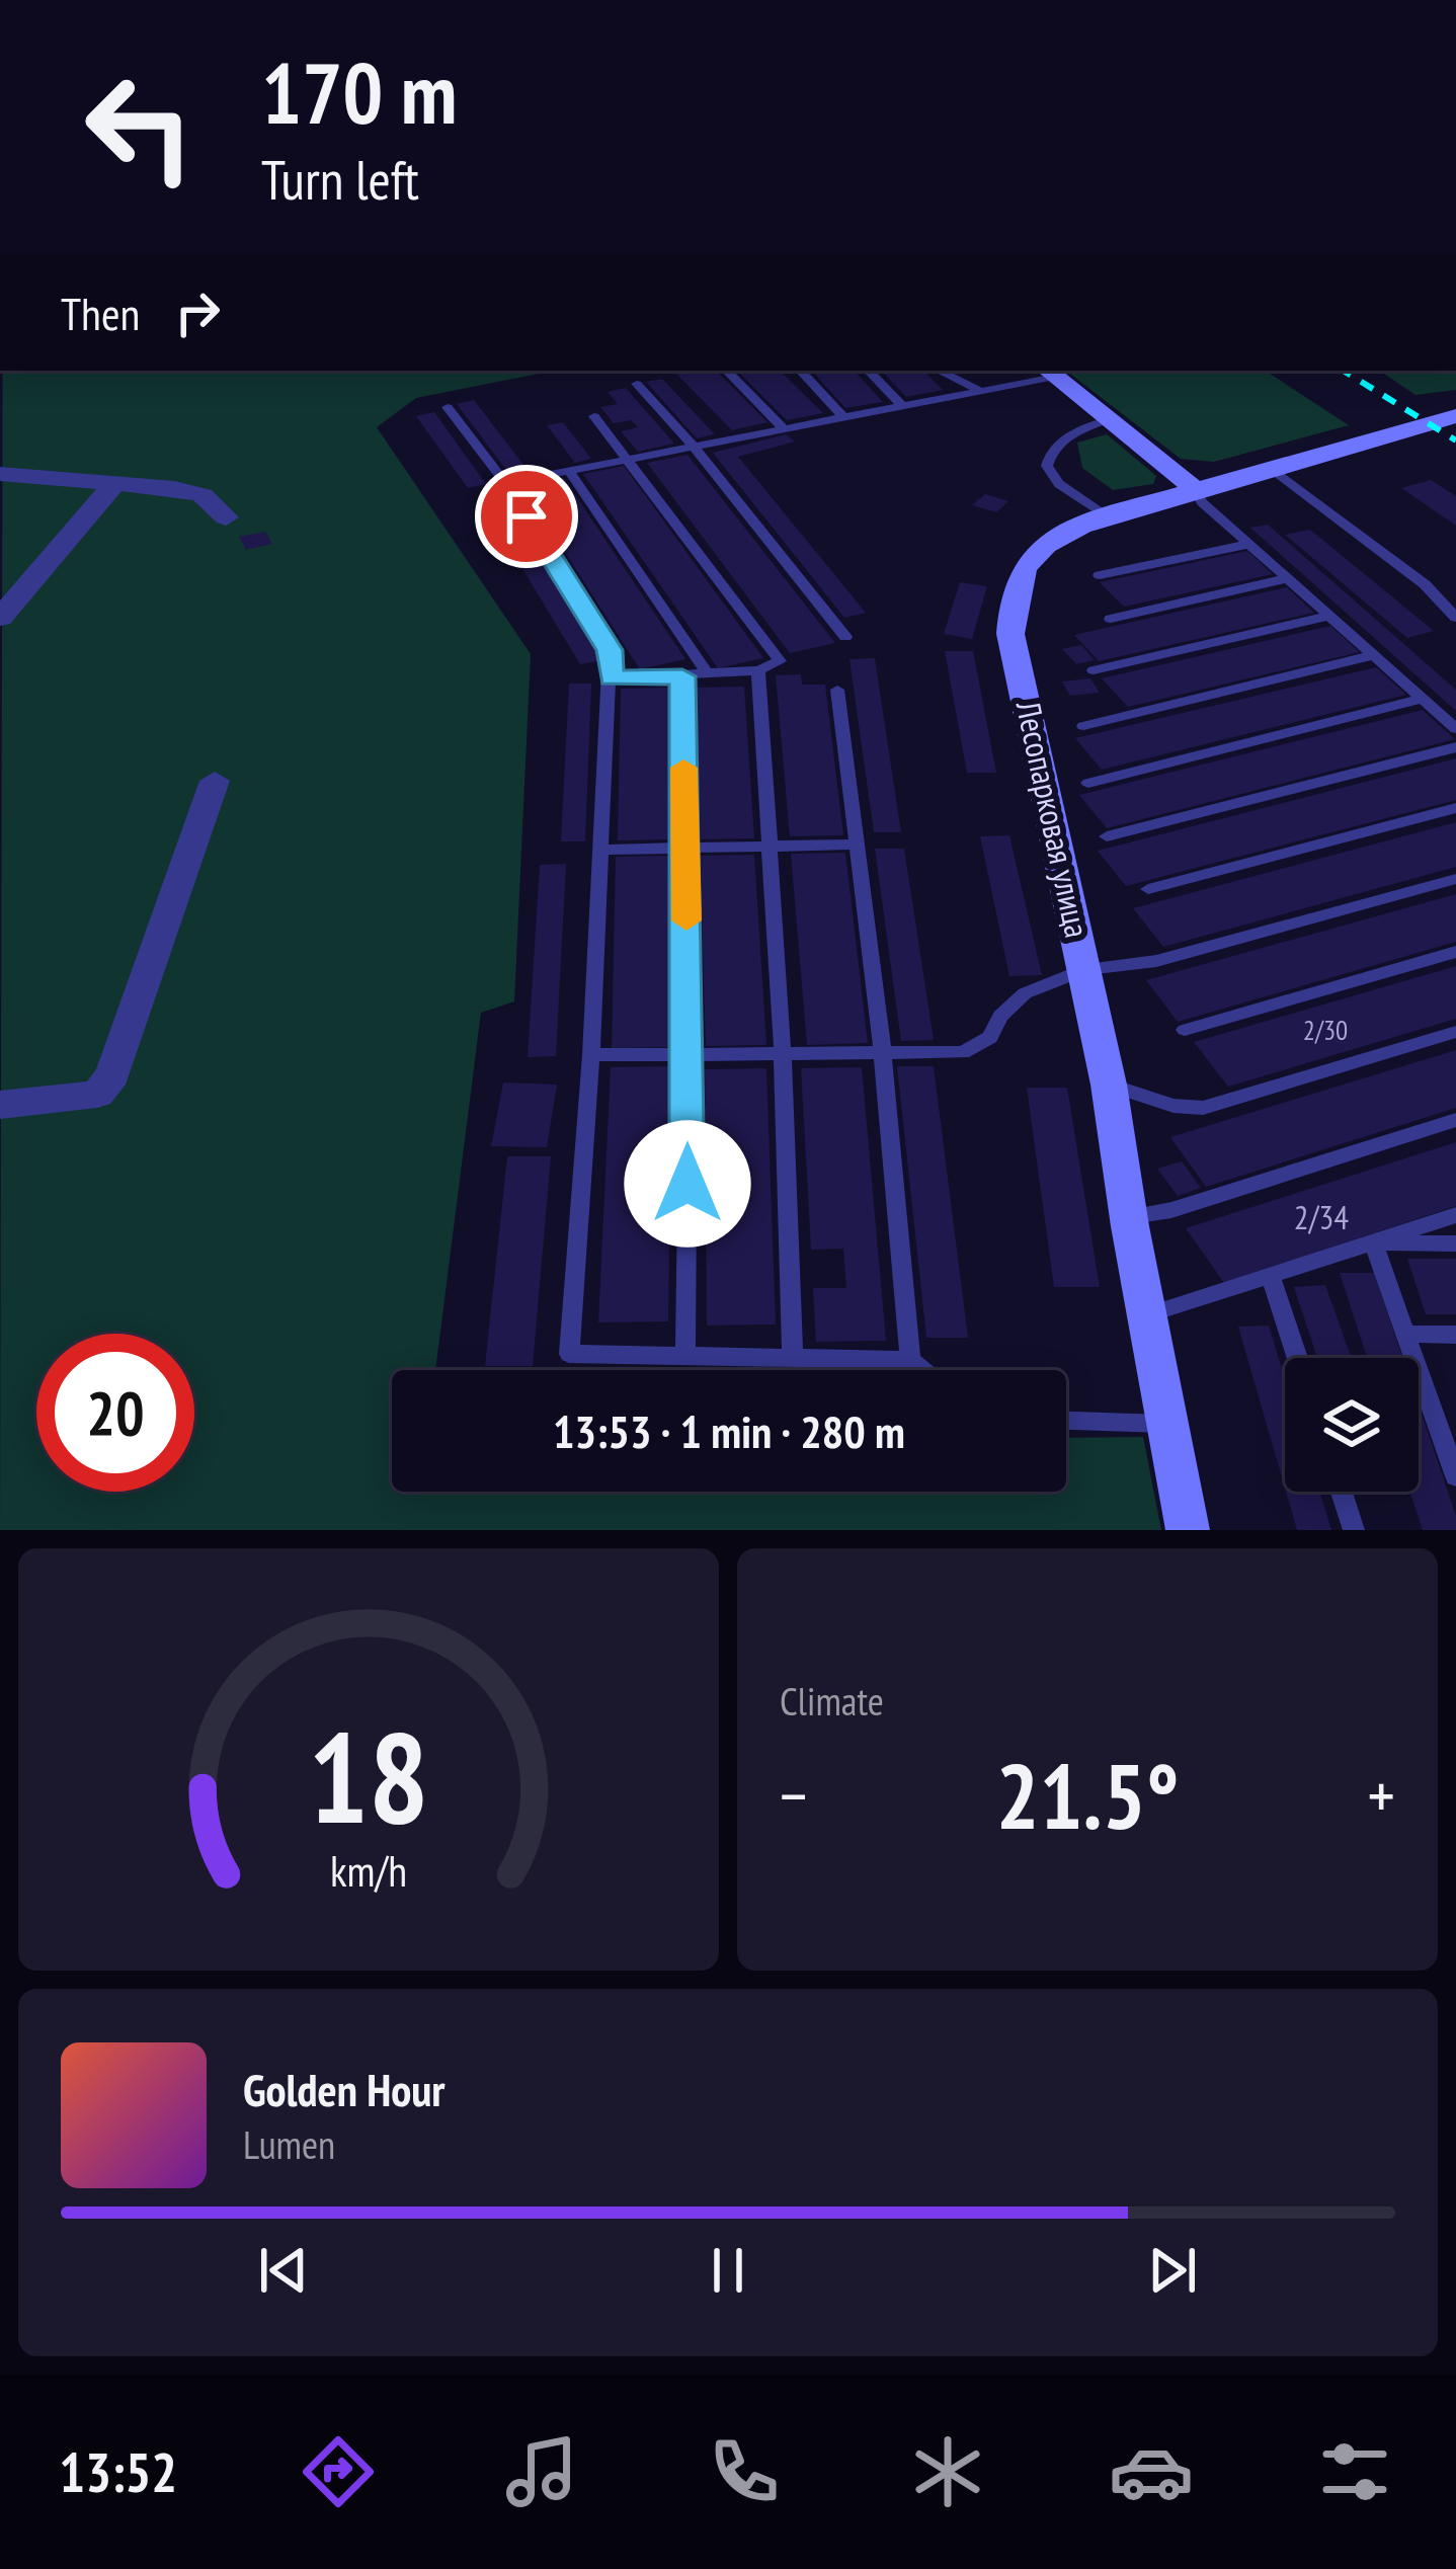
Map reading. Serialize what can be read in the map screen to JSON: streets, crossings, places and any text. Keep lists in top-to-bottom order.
{
  "streets": {
    "street": ["Лесопарковая улица"]
  },
  "house_numbers": ["2/30", "2/34"],
  "page": {
    "turn": ["170 m", "Turn left"],
    "then": "Then",
    "limit": "20",
    "trip": "13:53 · 1 min · 280 m",
    "tile": "Climate",
    "heat": ["−", "21.5°", "+"],
    "song": ["Golden Hour", "Lumen"],
    "tabs": "13:52",
    "gauge": ["18", "km/h"]
  }
}
